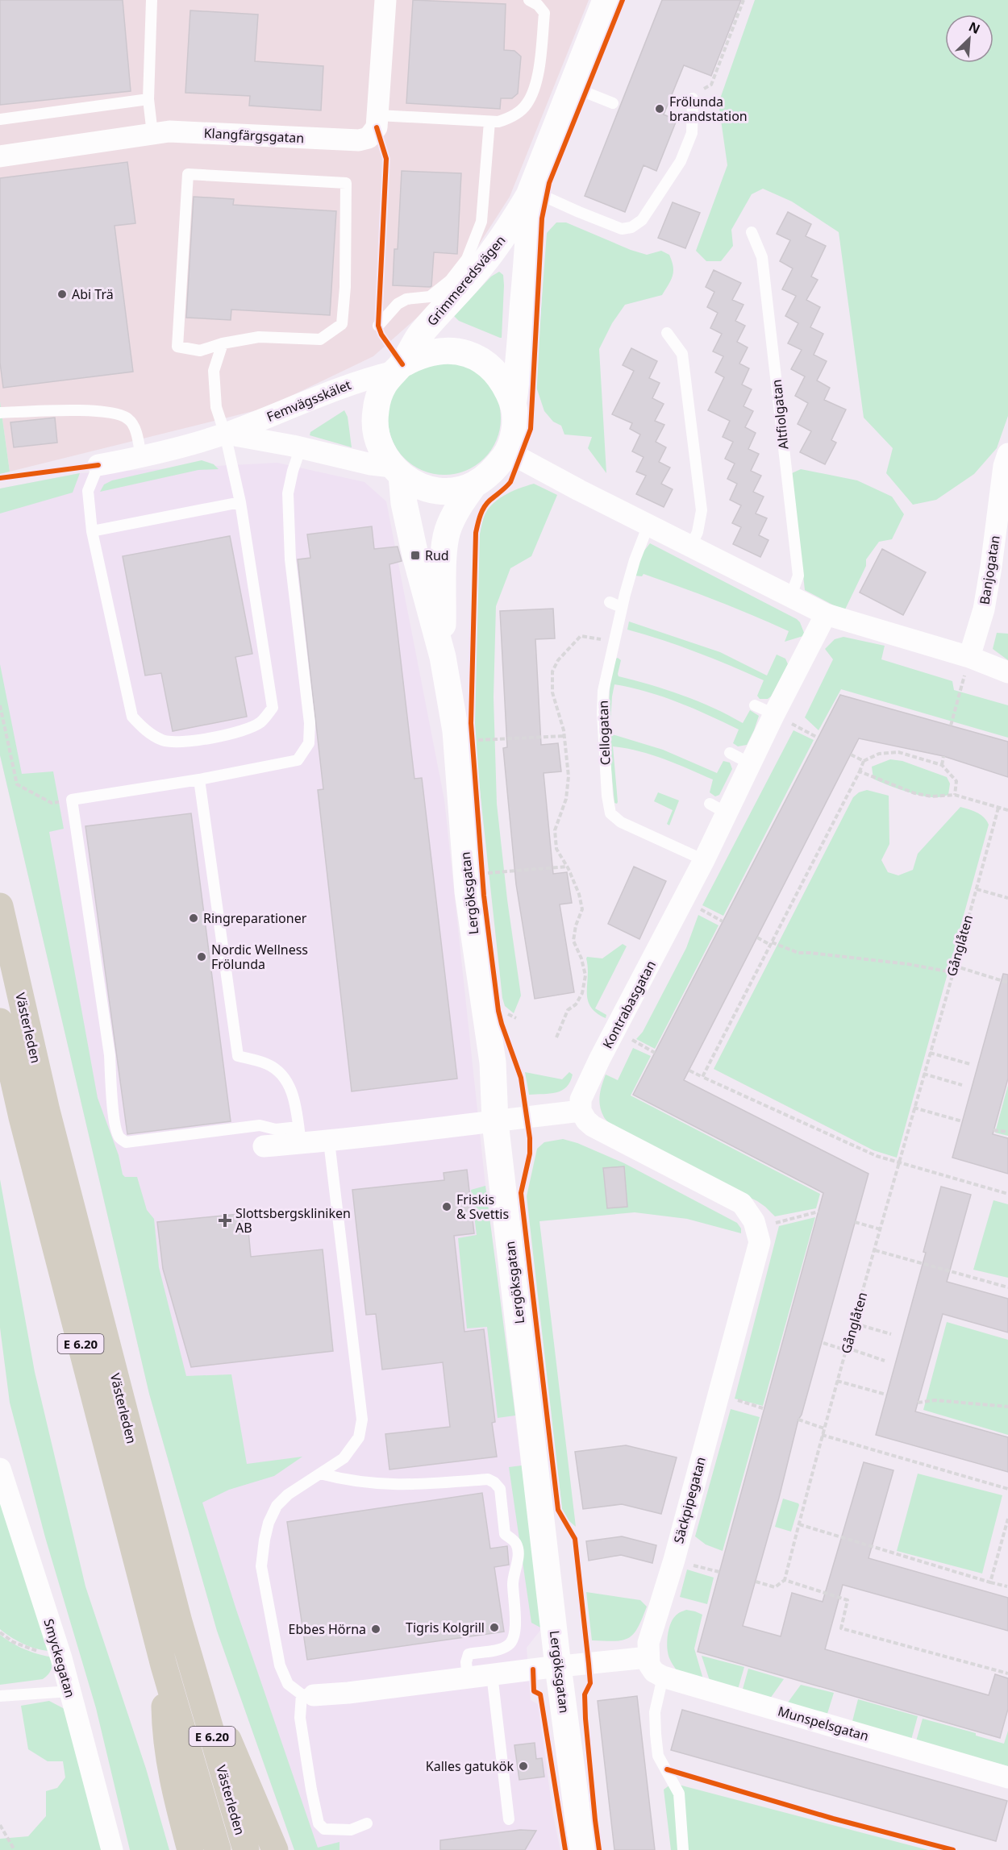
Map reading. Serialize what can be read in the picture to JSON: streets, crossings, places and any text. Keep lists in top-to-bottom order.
{
  "streets": {
    "highway": ["Västerleden", "E 6.20"],
    "street": [
      "Klangfärgsgatan",
      "Grimmeredsvägen",
      "Femvägsskälet",
      "Banjogatan",
      "Lergöksgatan",
      "Kontrabasgatan",
      "Säckpipegatan",
      "Smyckegatan",
      "Munspelsgatan"
    ],
    "lane": ["Altfiolgatan", "Cellogatan"],
    "path": ["Gånglåten"]
  },
  "crossings": [
    ["Grimmeredsvägen", "Femvägsskälet"],
    ["Grimmeredsvägen", "Lergöksgatan"],
    ["Femvägsskälet", "Lergöksgatan"],
    ["Cellogatan", "Kontrabasgatan"],
    ["Kontrabasgatan", "Säckpipegatan"]
  ],
  "places": {
    "other": [
      "Frölunda brandstation",
      "Abi Trä",
      "Ringreparationer",
      "Nordic Wellness Frölunda",
      "Friskis & Svettis",
      "Tigris Kolgrill",
      "Ebbes Hörna",
      "Kalles gatukök"
    ],
    "transit": ["Rud"],
    "health": ["Slottsbergskliniken AB"]
  },
  "north": "top right"
}
